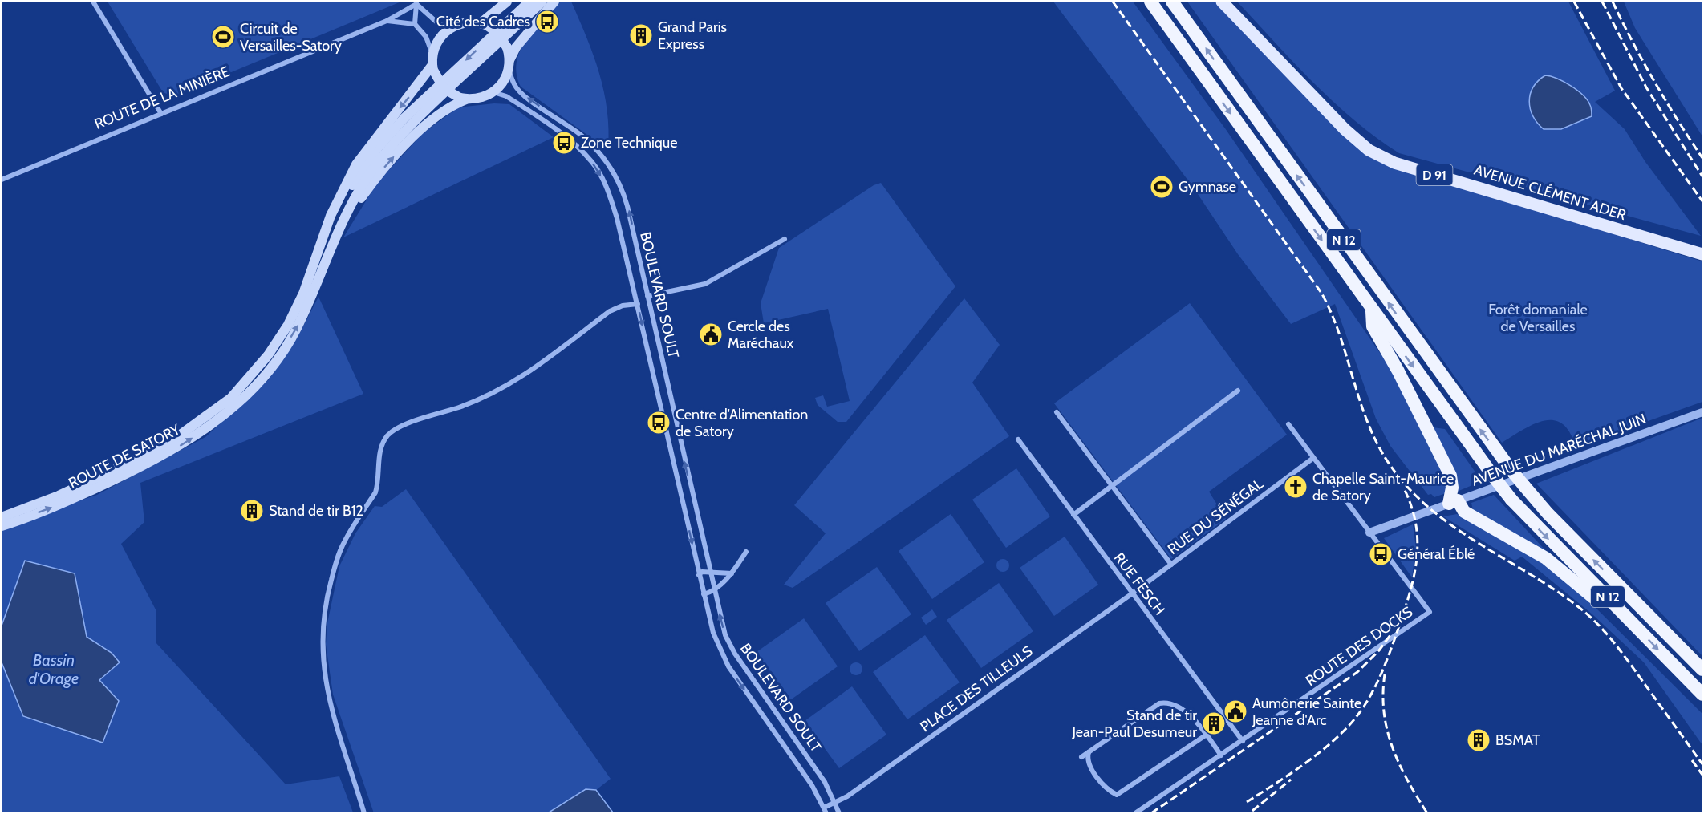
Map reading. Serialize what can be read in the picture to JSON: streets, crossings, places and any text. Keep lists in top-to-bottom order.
{
  "streets": {
    "highway": ["N 12"],
    "main road": ["D 91", "AVENUE CLÉMENT ADER", "ROUTE DE SATORY"],
    "street": [
      "ROUTE DE LA MINIÈRE",
      "BOULEVARD SOULT",
      "AVENUE DU MARÉCHAL JUIN",
      "RUE DU SÉNÉGAL",
      "RUE FESCH",
      "ROUTE DES DOCKS",
      "PLACE DES TILLEULS"
    ]
  },
  "crossings": [
    ["BOULEVARD SOULT", "PLACE DES TILLEULS"],
    ["AVENUE DU MARÉCHAL JUIN", "ROUTE DES DOCKS"],
    ["RUE DU SÉNÉGAL", "RUE FESCH"],
    ["RUE DU SÉNÉGAL", "PLACE DES TILLEULS"],
    ["RUE FESCH", "ROUTE DES DOCKS"],
    ["RUE FESCH", "PLACE DES TILLEULS"]
  ],
  "water": ["Bassin d'Orage"],
  "parks": ["Forêt domaniale de Versailles"],
  "places": {
    "bus stop": [
      "Cité des Cadres",
      "Zone Technique",
      "Centre d'Alimentation de Satory",
      "Général Éblé"
    ],
    "building": [
      "Grand Paris Express",
      "Stand de tir B12",
      "Stand de tir Jean-Paul Desumeur",
      "BSMAT"
    ],
    "sports": ["Circuit de Versailles-Satory", "Gymnase"],
    "public building": ["Cercle des Maréchaux", "Aumônerie Sainte Jeanne d'Arc"],
    "church": ["Chapelle Saint-Maurice de Satory"]
  }
}
